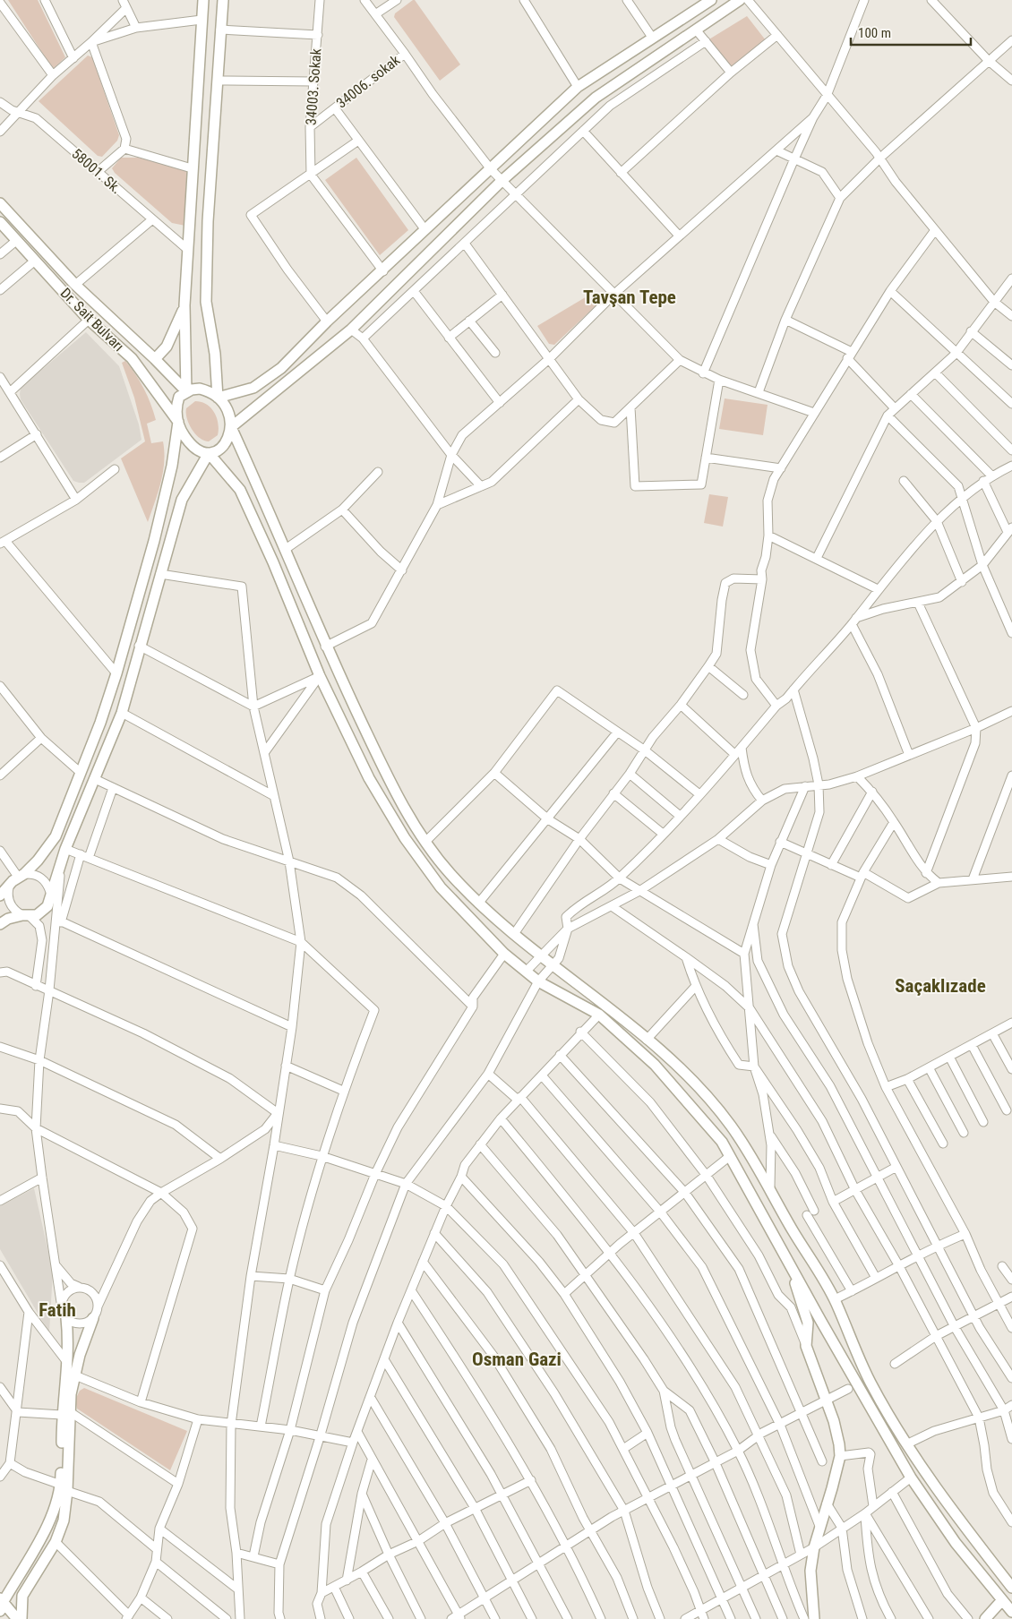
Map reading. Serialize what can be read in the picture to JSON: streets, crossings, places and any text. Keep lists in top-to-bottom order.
{
  "streets": {
    "main road": ["Dr. Sait Bulvarı"],
    "street": ["34006. sokak", "34003. Sokak", "58001. Sk."]
  },
  "crossings": [
    ["34006. sokak", "34003. Sokak"]
  ],
  "districts": [
    "Tavşan Tepe",
    "Saçaklızade",
    "Fatih",
    "Osman Gazi"
  ],
  "scale_bar": "100 m"
}
